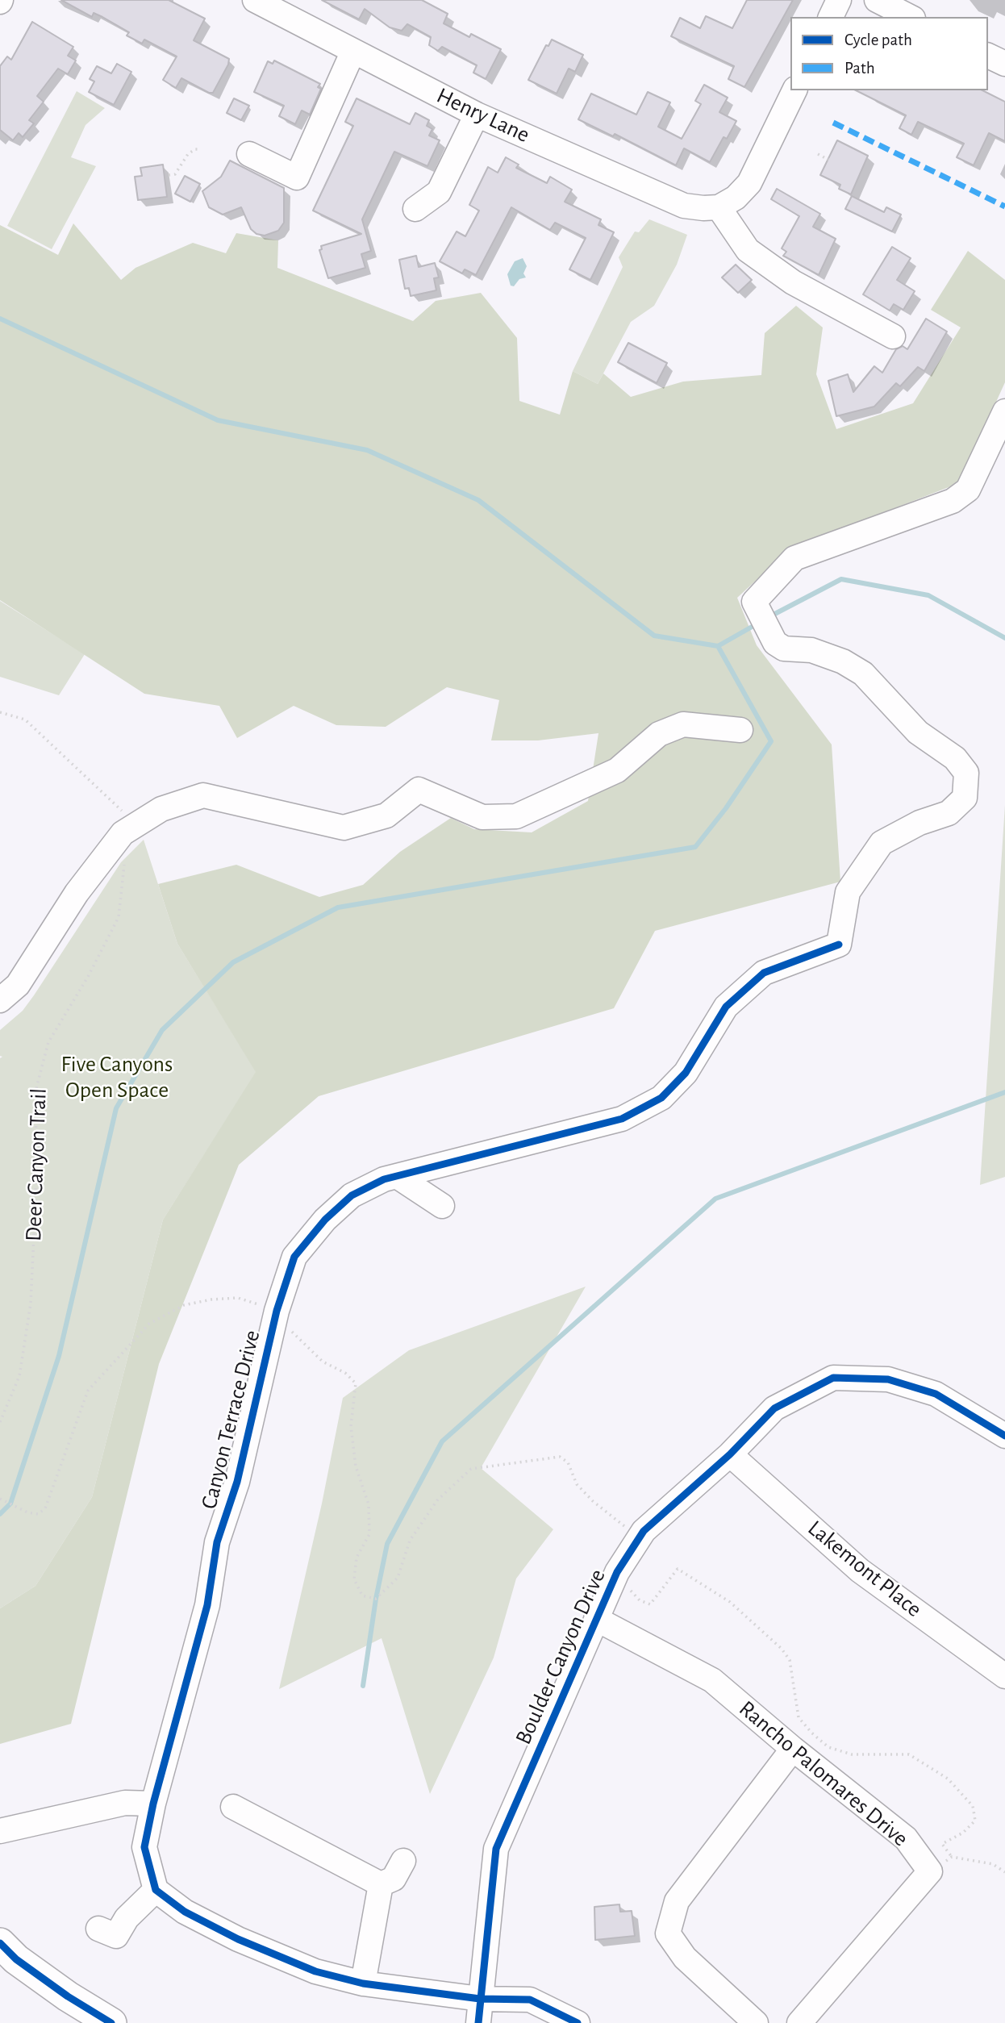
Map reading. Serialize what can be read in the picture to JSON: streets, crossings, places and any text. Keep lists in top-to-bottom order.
{
  "streets": {
    "street": [
      "Henry Lane",
      "Canyon Terrace Drive",
      "Lakemont Place",
      "Boulder Canyon Drive",
      "Rancho Palomares Drive"
    ],
    "path": ["Deer Canyon Trail"]
  },
  "crossings": [
    ["Lakemont Place", "Boulder Canyon Drive"],
    ["Boulder Canyon Drive", "Rancho Palomares Drive"]
  ],
  "parks": ["Five Canyons Open Space"],
  "legend": ["Cycle path", "Path"]
}
